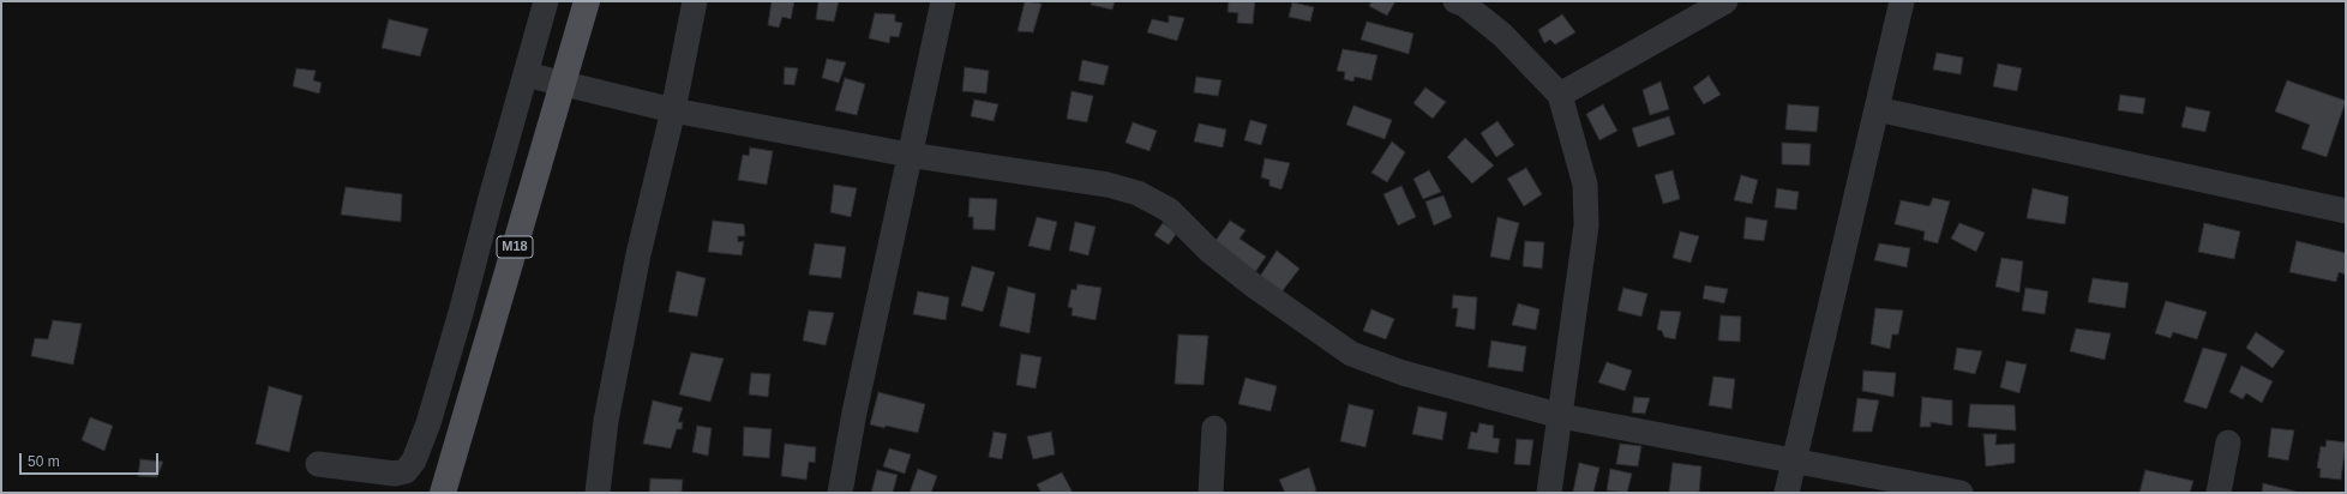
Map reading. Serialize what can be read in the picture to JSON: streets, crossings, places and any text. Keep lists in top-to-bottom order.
{
  "streets": {
    "main road": ["M18"]
  },
  "scale_bar": "50 m"
}
